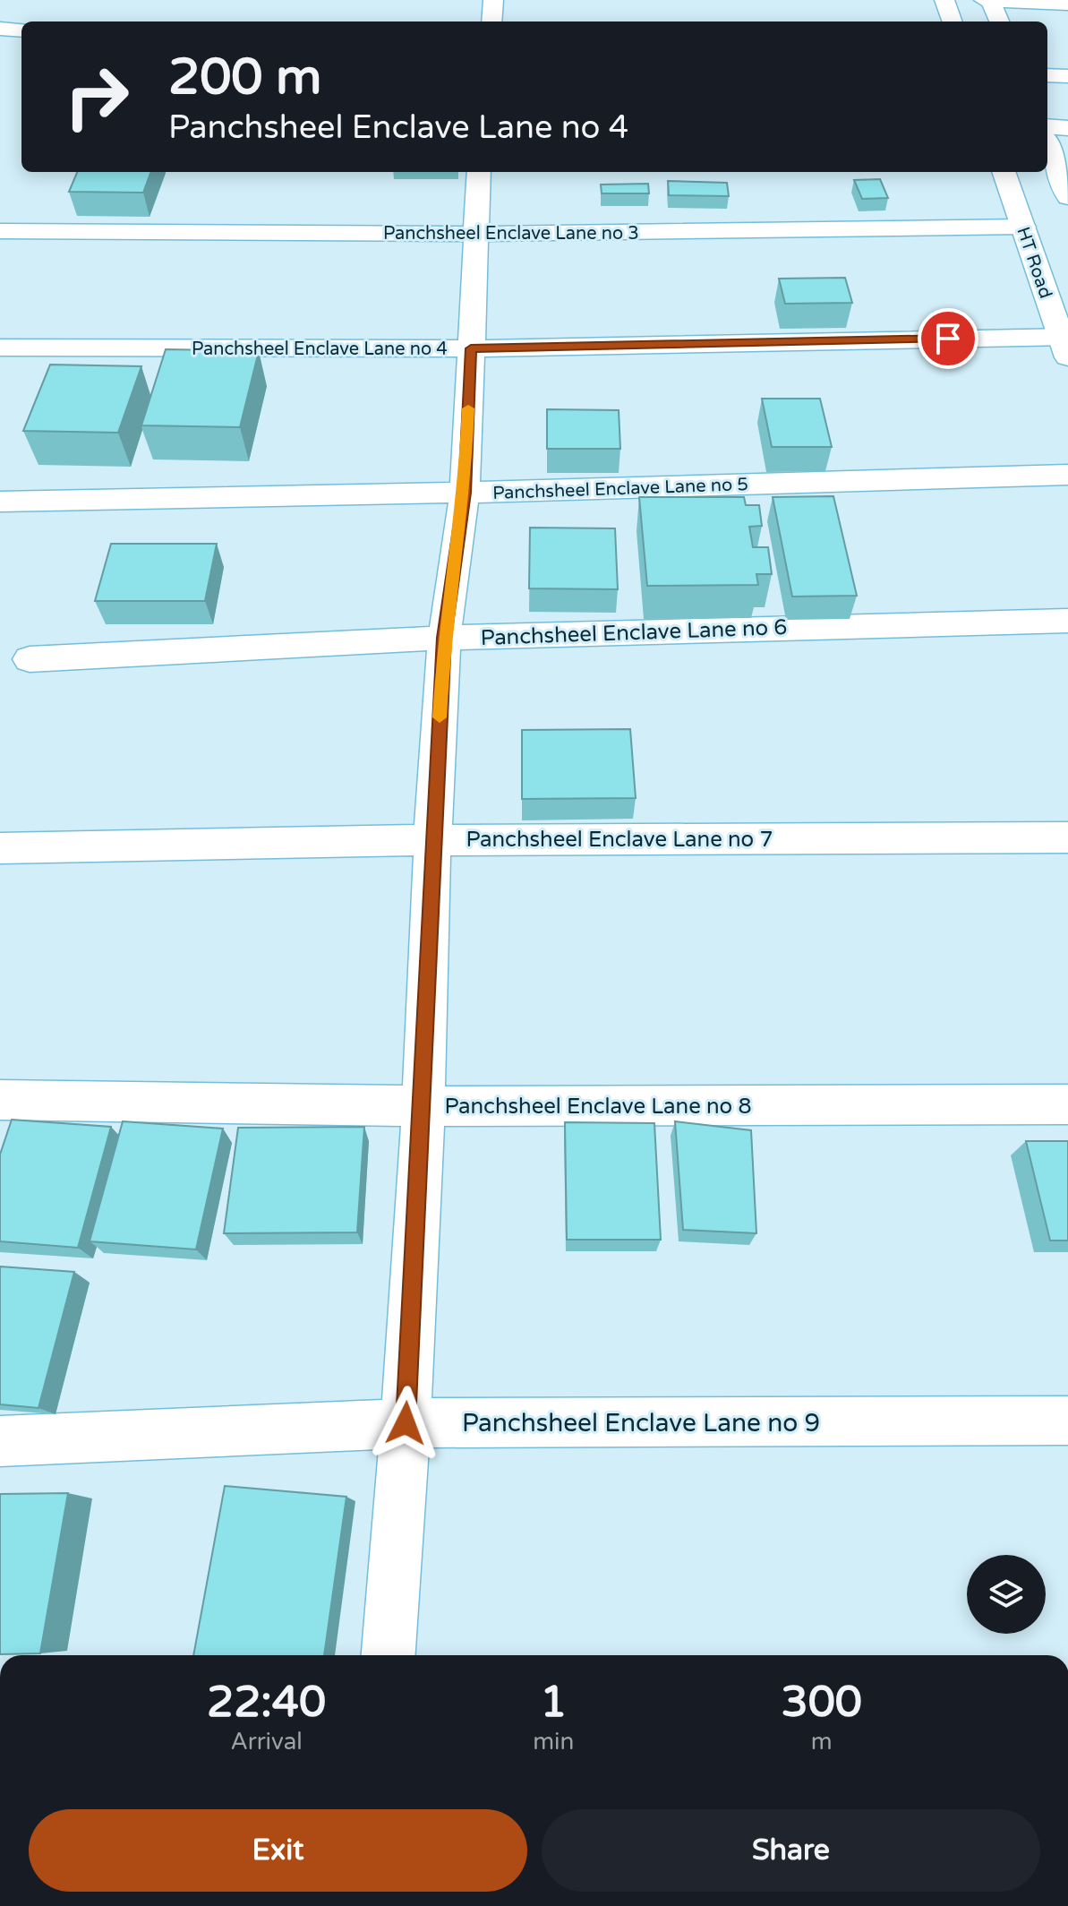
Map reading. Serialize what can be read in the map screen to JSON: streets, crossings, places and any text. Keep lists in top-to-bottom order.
{
  "streets": {
    "street": [
      "Panchsheel Enclave Lane no 3",
      "HT Road",
      "Panchsheel Enclave Lane no 4",
      "Panchsheel Enclave Lane no 5",
      "Panchsheel Enclave Lane no 6",
      "Panchsheel Enclave Lane no 7",
      "Panchsheel Enclave Lane no 8",
      "Panchsheel Enclave Lane no 9"
    ]
  },
  "crossings": [
    ["Panchsheel Enclave Lane no 3", "HT Road"],
    ["HT Road", "Panchsheel Enclave Lane no 4"]
  ],
  "page": {
    "turn": ["200 m", "Panchsheel Enclave Lane no 4"],
    "eta": [
      "22:40",
      "Arrival",
      "1",
      "min",
      "300",
      "m"
    ],
    "buttons": ["Exit", "Share"]
  }
}
